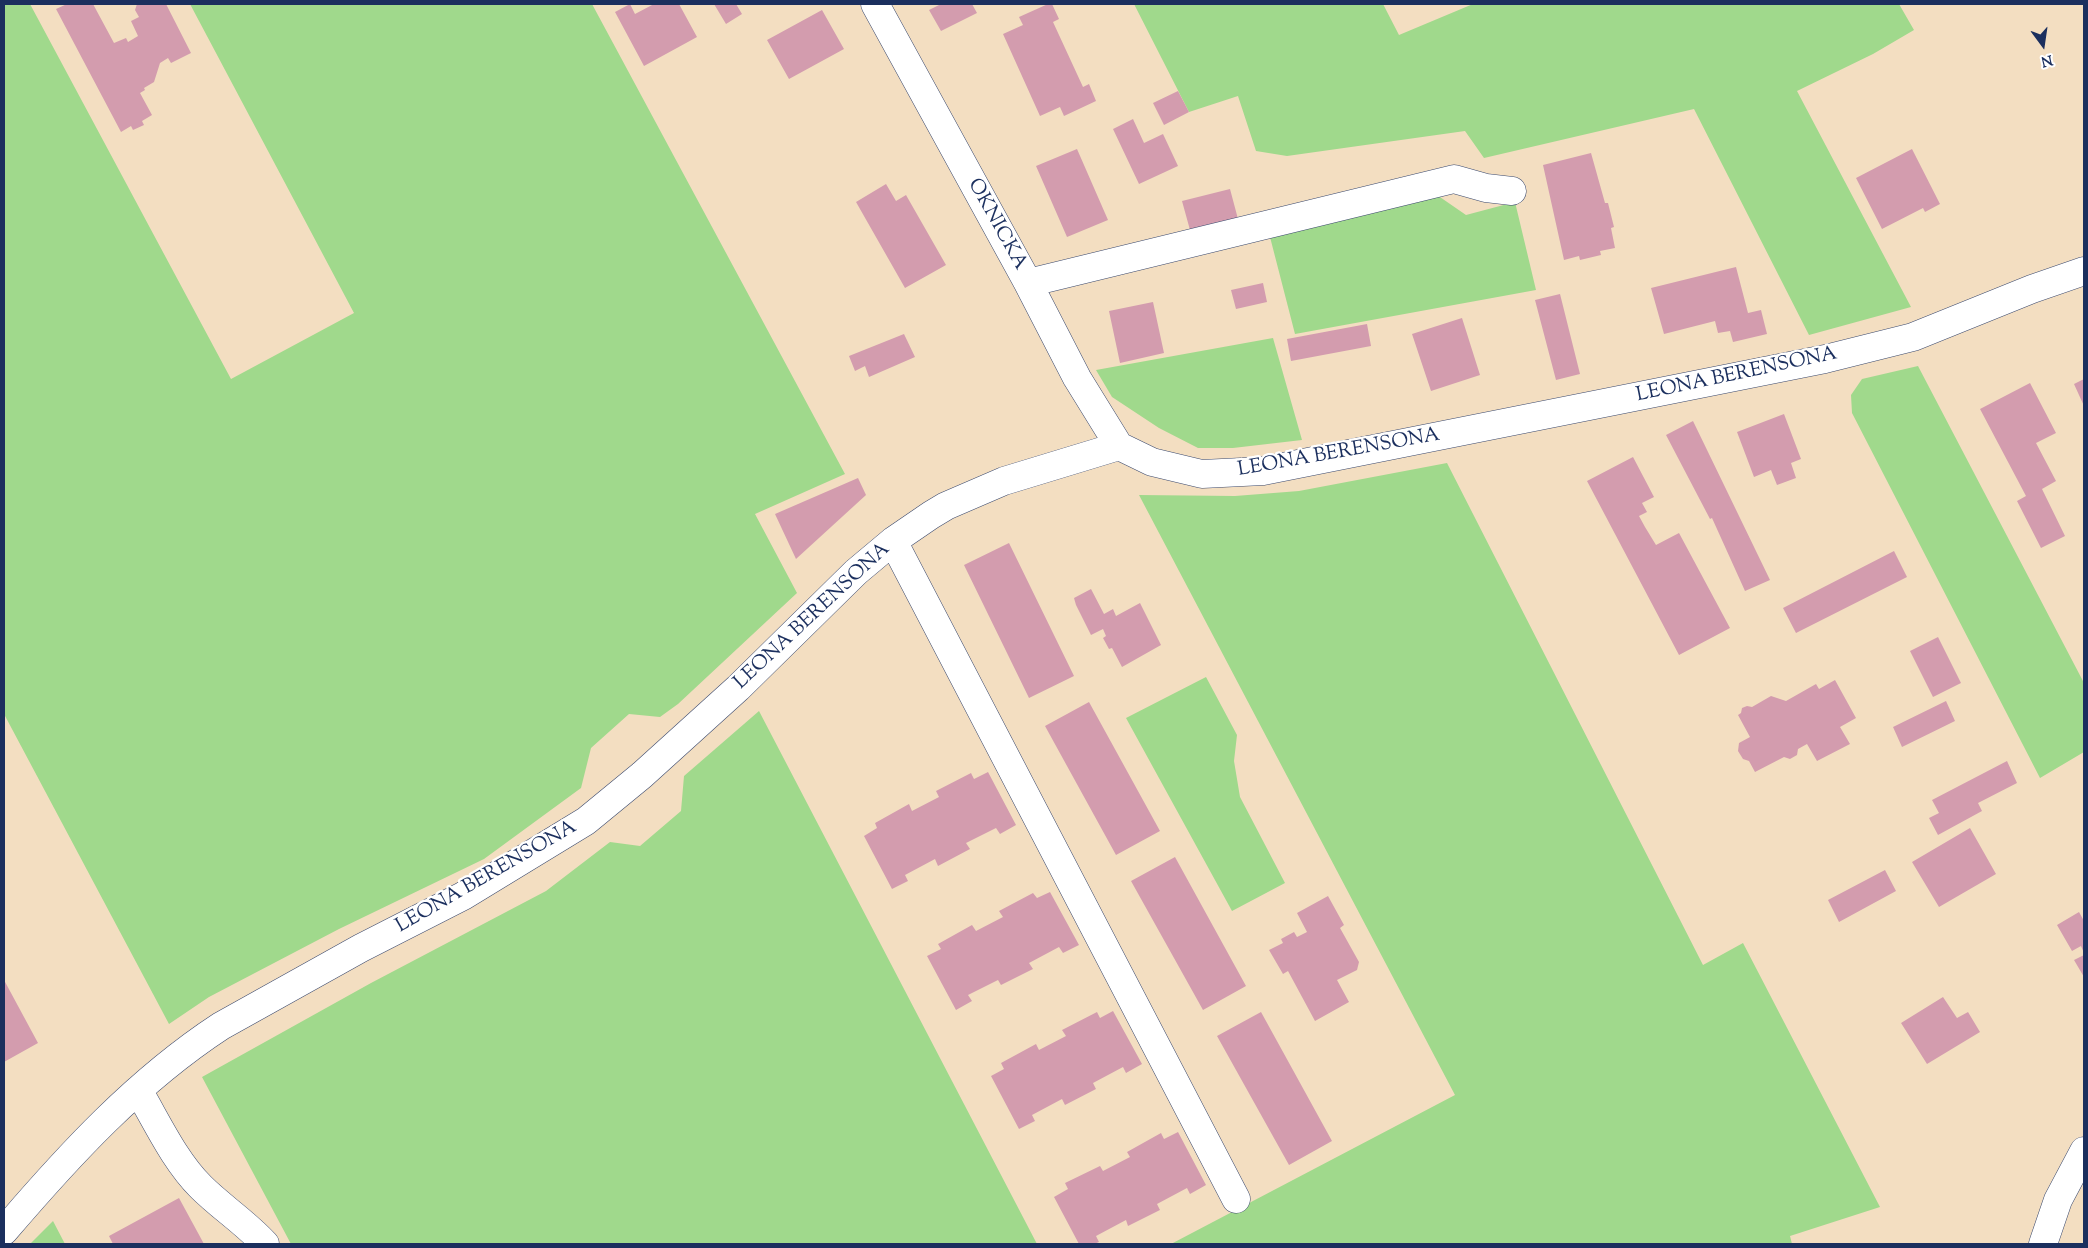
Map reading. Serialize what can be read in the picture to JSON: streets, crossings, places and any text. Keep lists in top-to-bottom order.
{
  "streets": {
    "street": ["OKNICKA", "LEONA BERENSONA"]
  },
  "crossings": [
    ["OKNICKA", "LEONA BERENSONA"]
  ],
  "north": "bottom"
}
